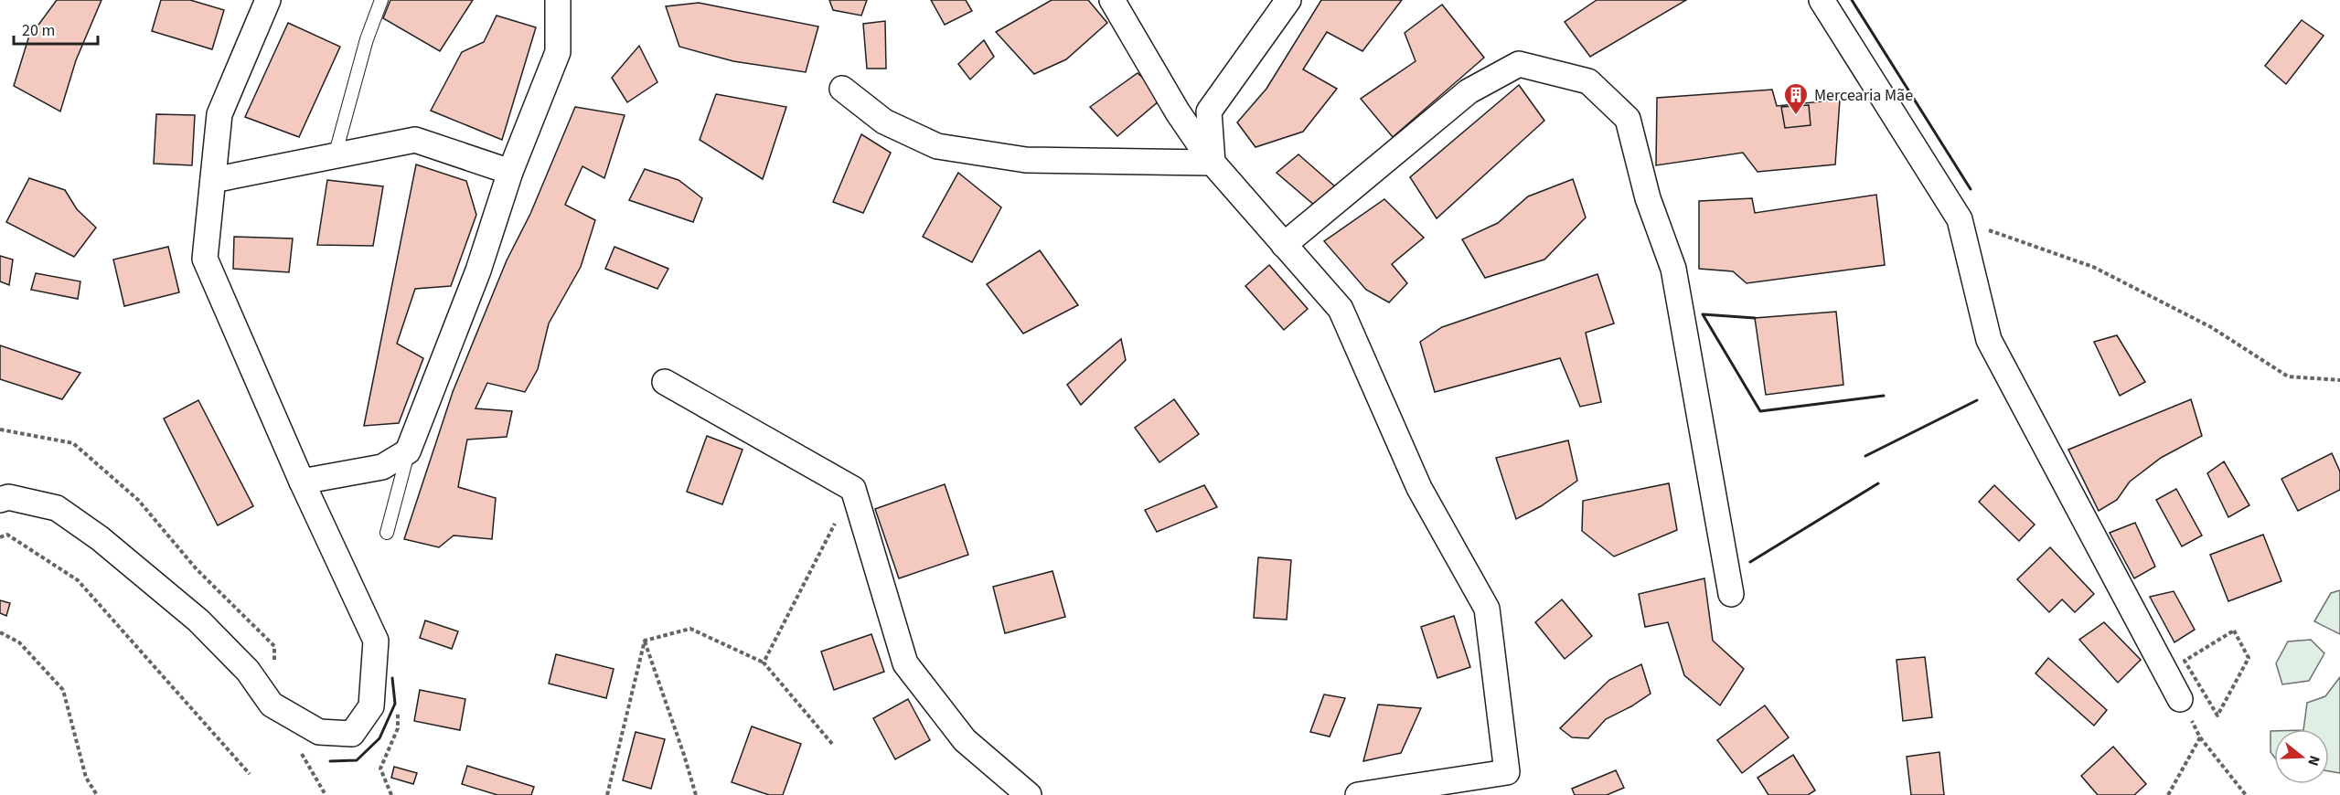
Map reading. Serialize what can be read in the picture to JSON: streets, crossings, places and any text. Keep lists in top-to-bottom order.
{
  "places": {
    "building": ["Mercearia Mãe"]
  },
  "scale_bar": "20 m",
  "north": "right"
}
